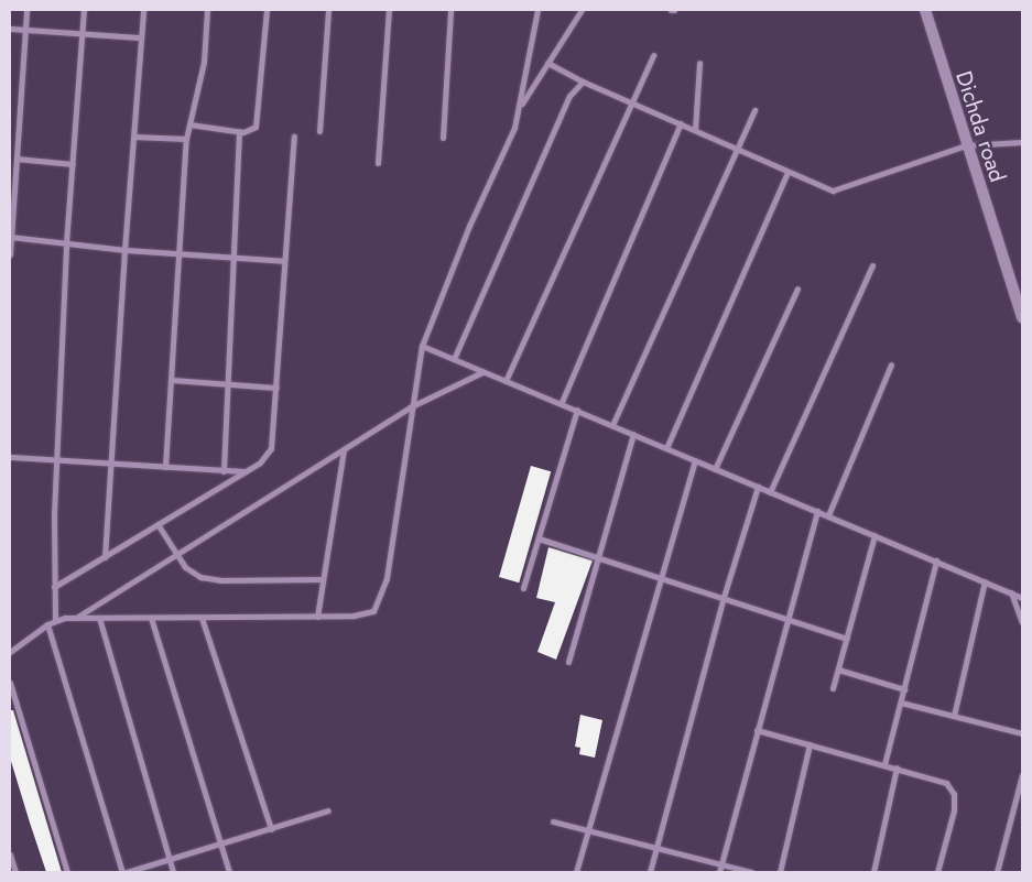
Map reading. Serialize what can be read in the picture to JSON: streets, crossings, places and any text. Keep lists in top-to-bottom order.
{
  "streets": {
    "main road": ["Dichda road"]
  }
}
